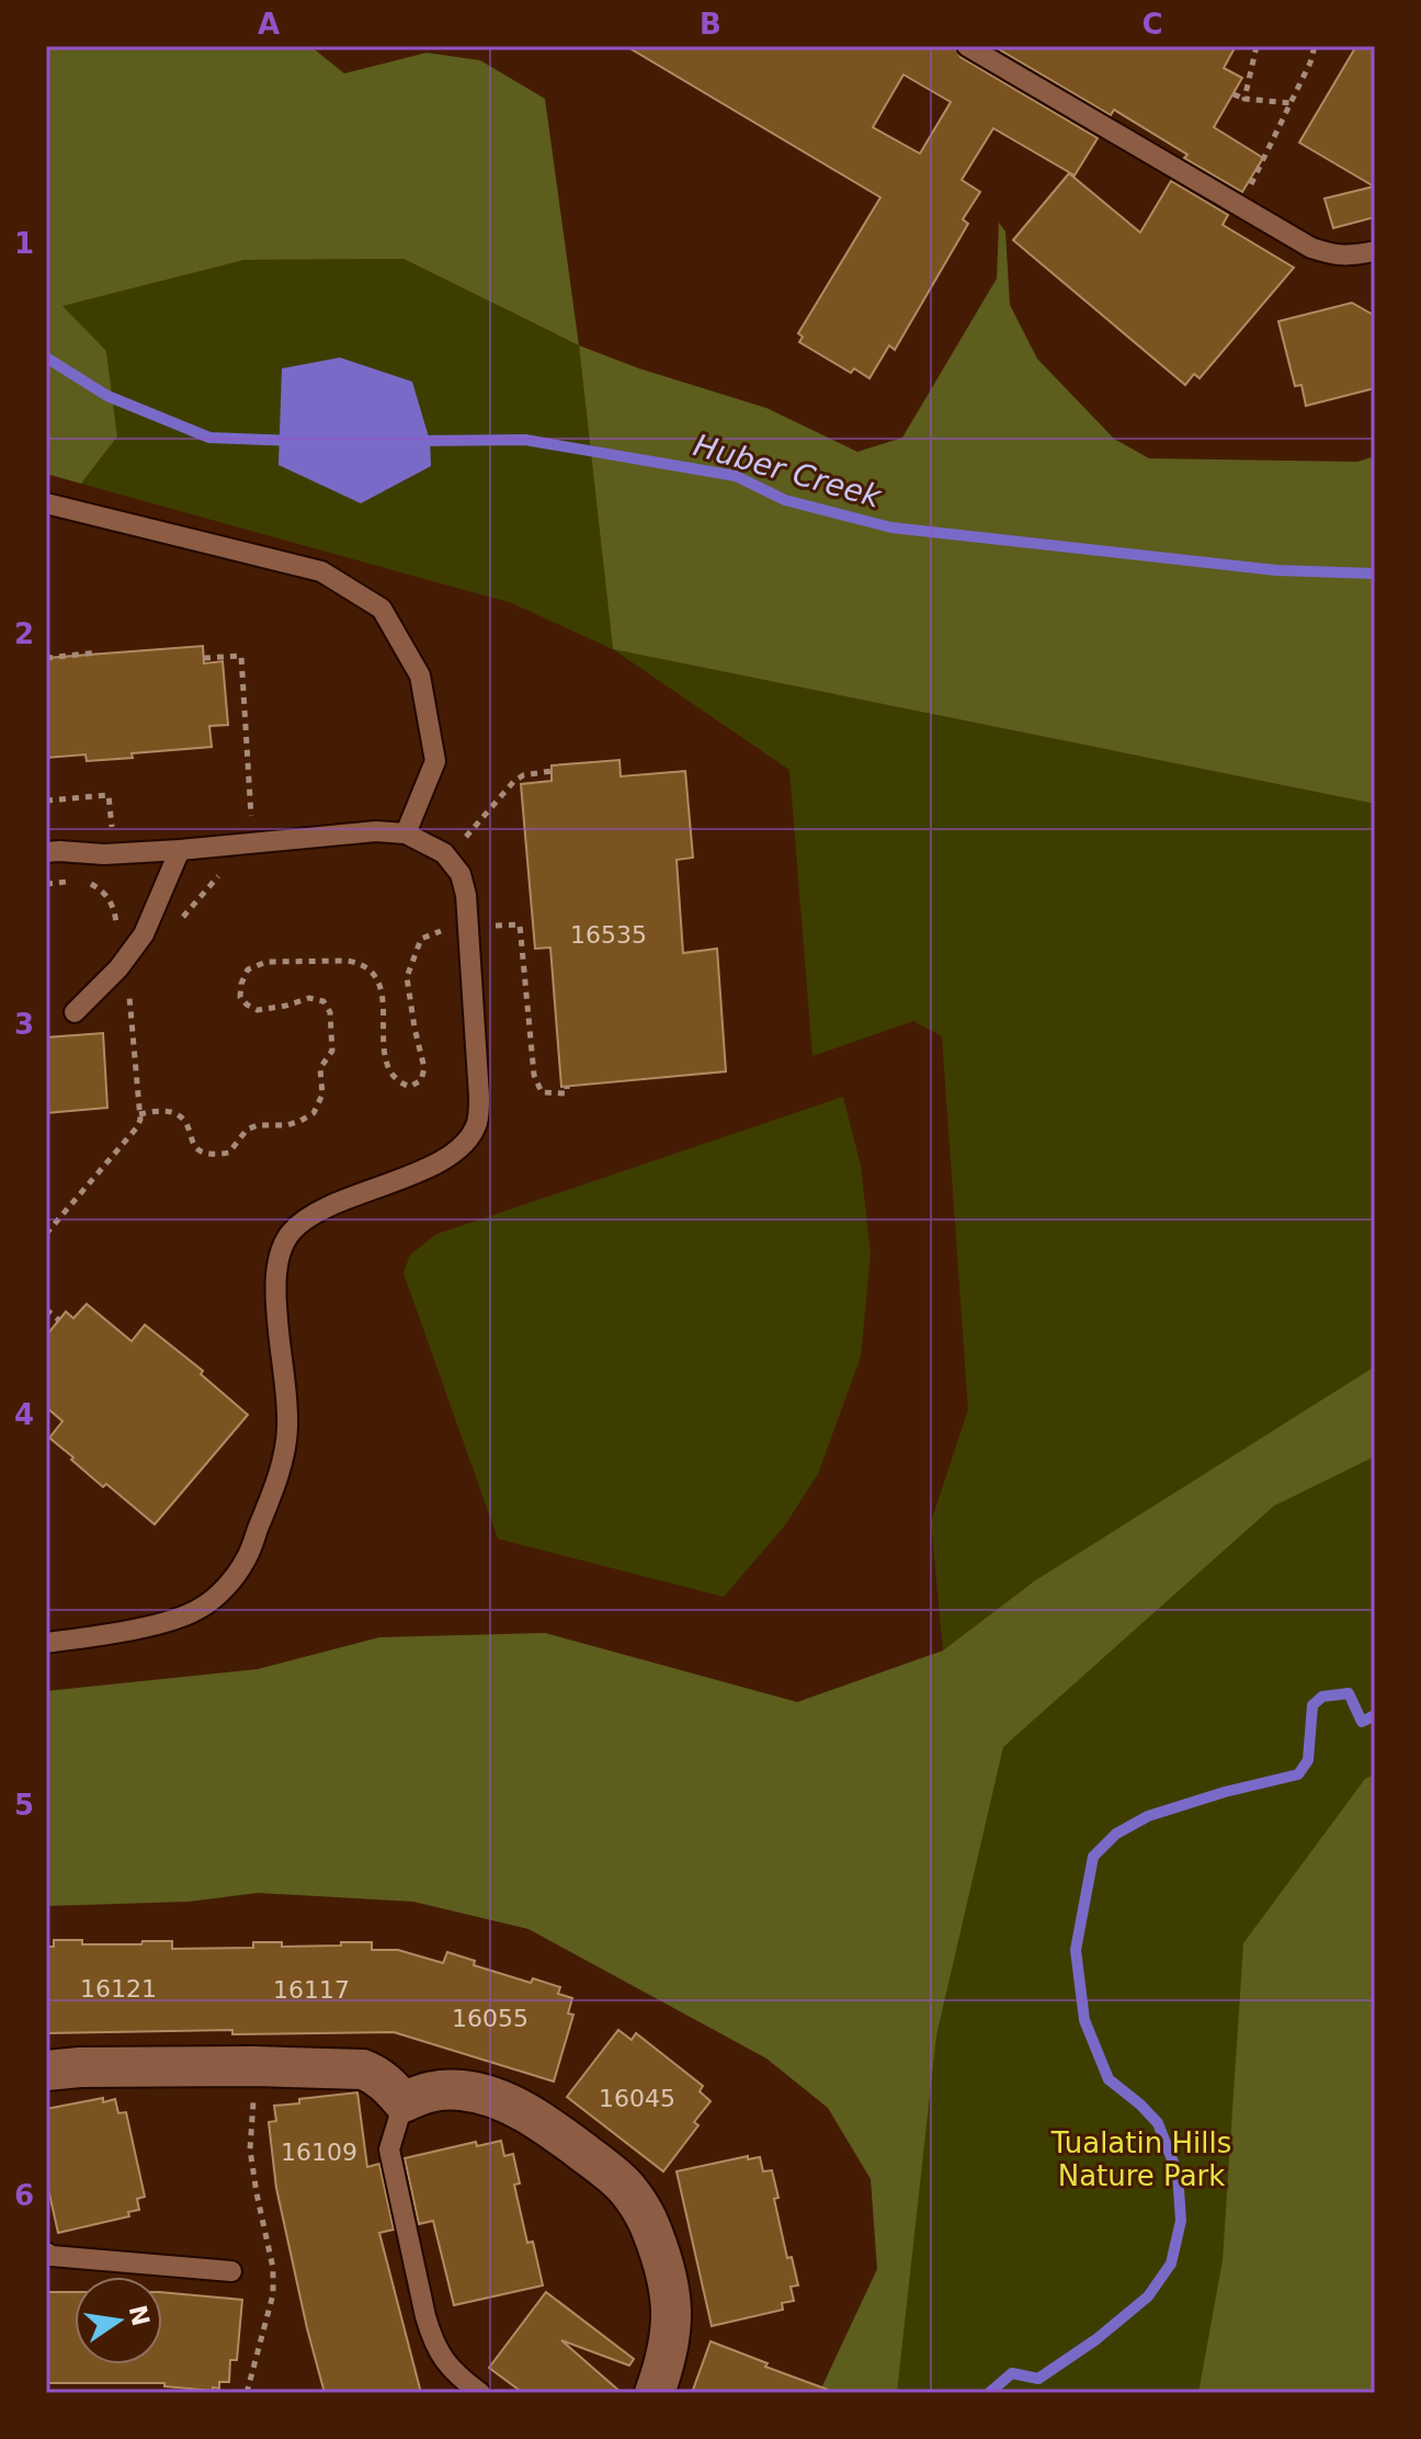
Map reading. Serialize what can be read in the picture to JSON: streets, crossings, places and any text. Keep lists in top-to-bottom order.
{
  "water": ["Huber Creek"],
  "parks": ["Tualatin Hills Nature Park"],
  "house_numbers": [
    "16535",
    "16121",
    "16117",
    "16055",
    "16045",
    "16109"
  ],
  "north": "right",
  "grid": {
    "columns": ["A", "B", "C"],
    "rows": [
      "1",
      "2",
      "3",
      "4",
      "5",
      "6"
    ]
  }
}
